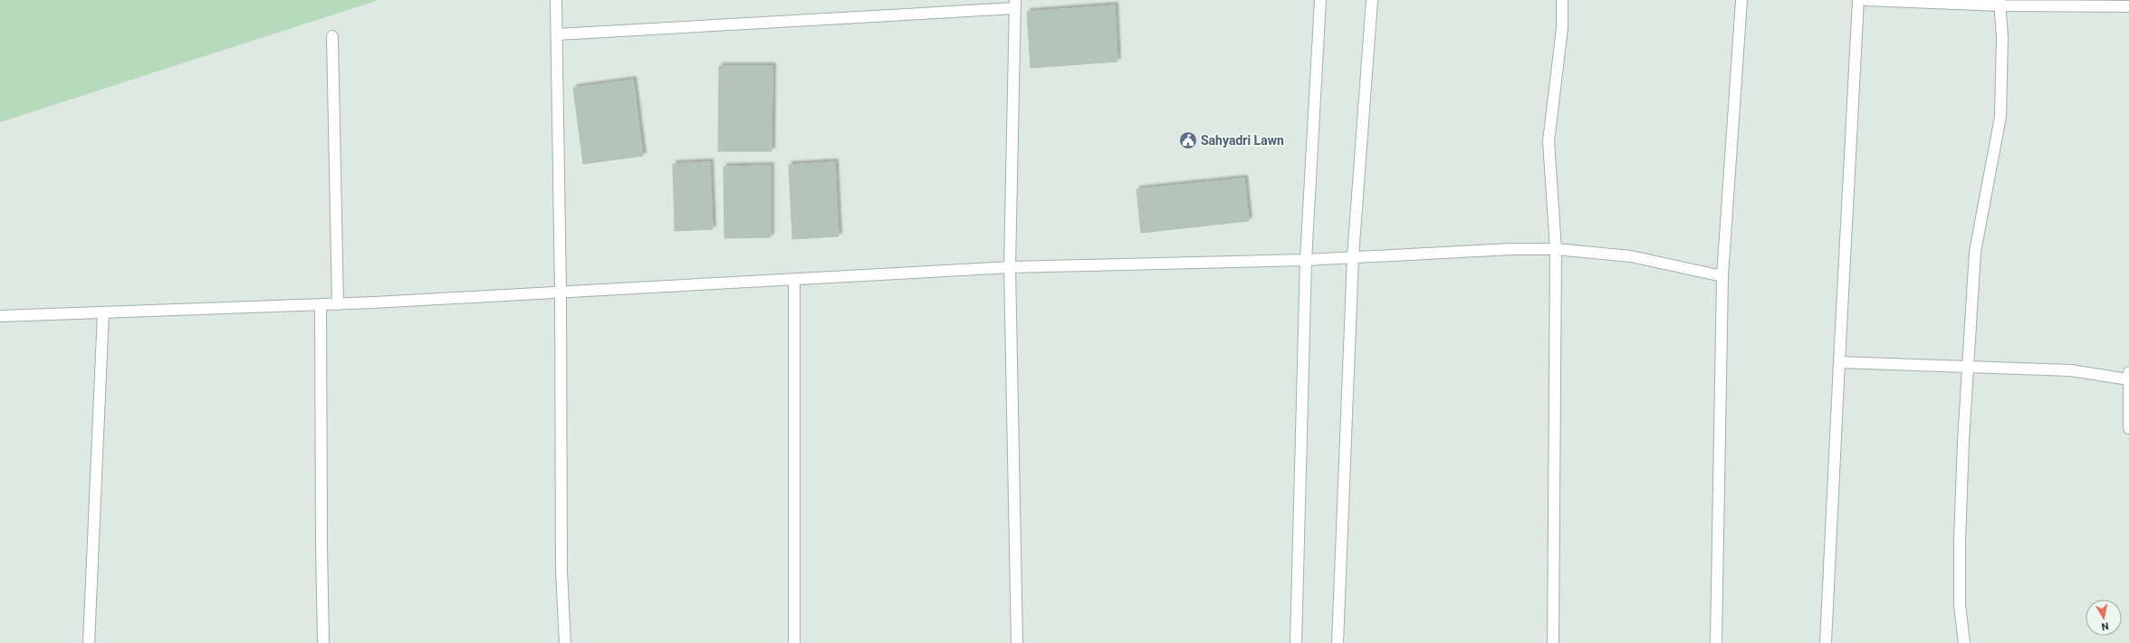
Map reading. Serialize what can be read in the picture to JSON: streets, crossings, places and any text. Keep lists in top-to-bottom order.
{
  "places": {
    "public building": ["Sahyadri Lawn"]
  },
  "north": "bottom"
}
